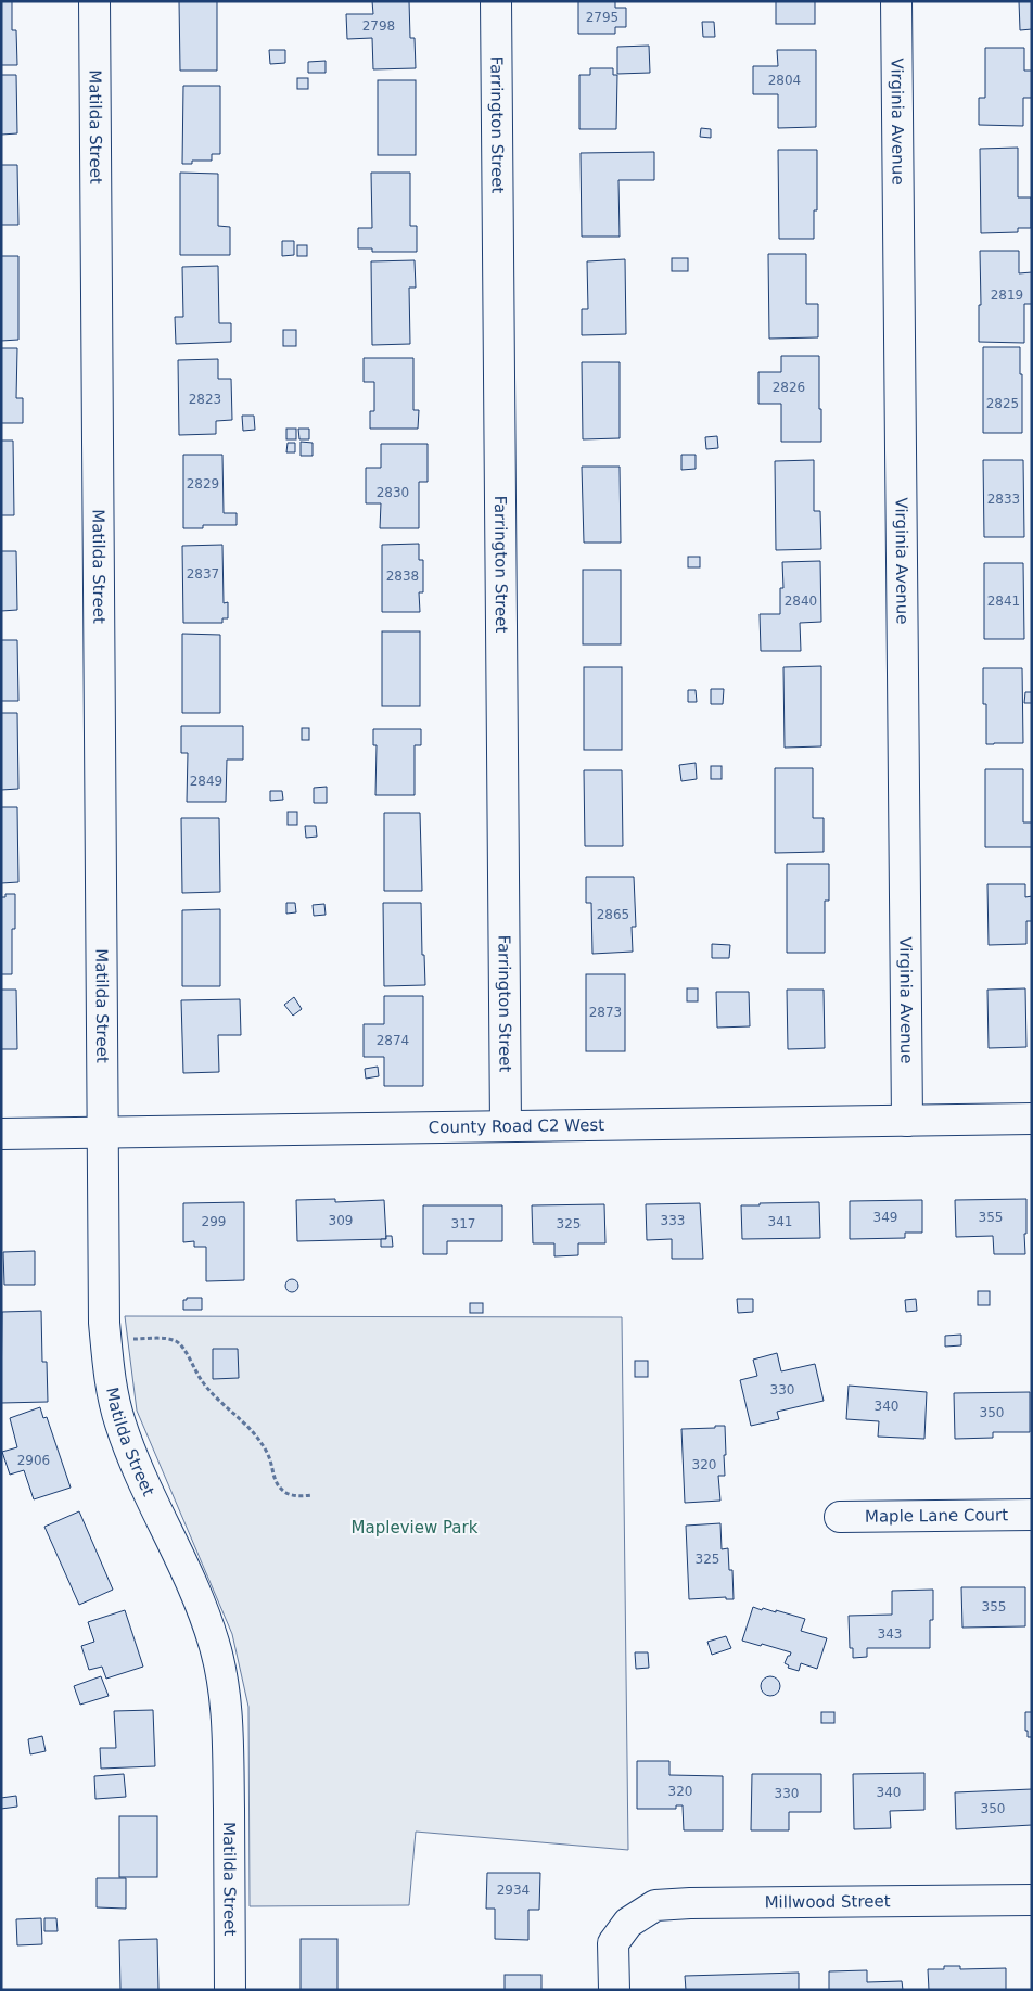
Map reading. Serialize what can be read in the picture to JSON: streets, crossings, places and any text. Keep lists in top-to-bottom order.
{
  "streets": {
    "street": [
      "Virginia Avenue",
      "Farrington Street",
      "Matilda Street",
      "County Road C2 West",
      "Maple Lane Court",
      "Millwood Street"
    ]
  },
  "crossings": [
    ["Virginia Avenue", "County Road C2 West"],
    ["Farrington Street", "County Road C2 West"],
    ["Matilda Street", "County Road C2 West"]
  ],
  "parks": ["Mapleview Park"],
  "house_numbers": [
    "2795",
    "2798",
    "2804",
    "2819",
    "2826",
    "2823",
    "2825",
    "2829",
    "2830",
    "2833",
    "2837",
    "2838",
    "2840",
    "2841",
    "2849",
    "2865",
    "2873",
    "2874",
    "349",
    "355",
    "309",
    "333",
    "299",
    "341",
    "317",
    "325",
    "330",
    "340",
    "350",
    "2906",
    "320",
    "325",
    "355",
    "343",
    "320",
    "340",
    "330",
    "350",
    "2934"
  ]
}
